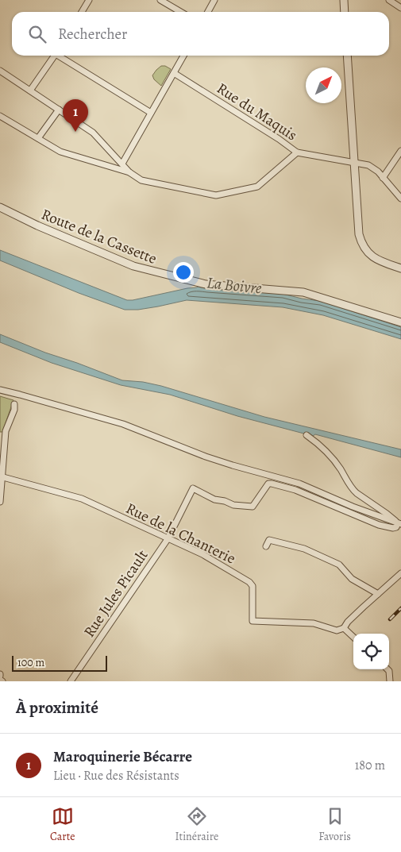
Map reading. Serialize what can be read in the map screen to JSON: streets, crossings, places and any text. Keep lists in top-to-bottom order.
{
  "streets": {
    "street": [
      "Rue du Maquis",
      "Route de la Cassette",
      "Rue de la Chanterie",
      "Rue Jules Picault"
    ]
  },
  "crossings": [
    ["Rue de la Chanterie", "Rue Jules Picault"]
  ],
  "water": ["La Boivre"],
  "scale_bar": "100 m",
  "north": "top right",
  "page": {
    "search": "Rechercher",
    "pins": "1",
    "scale": "100 m",
    "heading": "À proximité",
    "list": [
      {
        "mark": "1",
        "name": "Maroquinerie Bécarre",
        "note": "Lieu · Rue des Résistants",
        "value": "180 m"
      }
    ],
    "nav": ["Carte", "Itinéraire", "Favoris"]
  }
}
